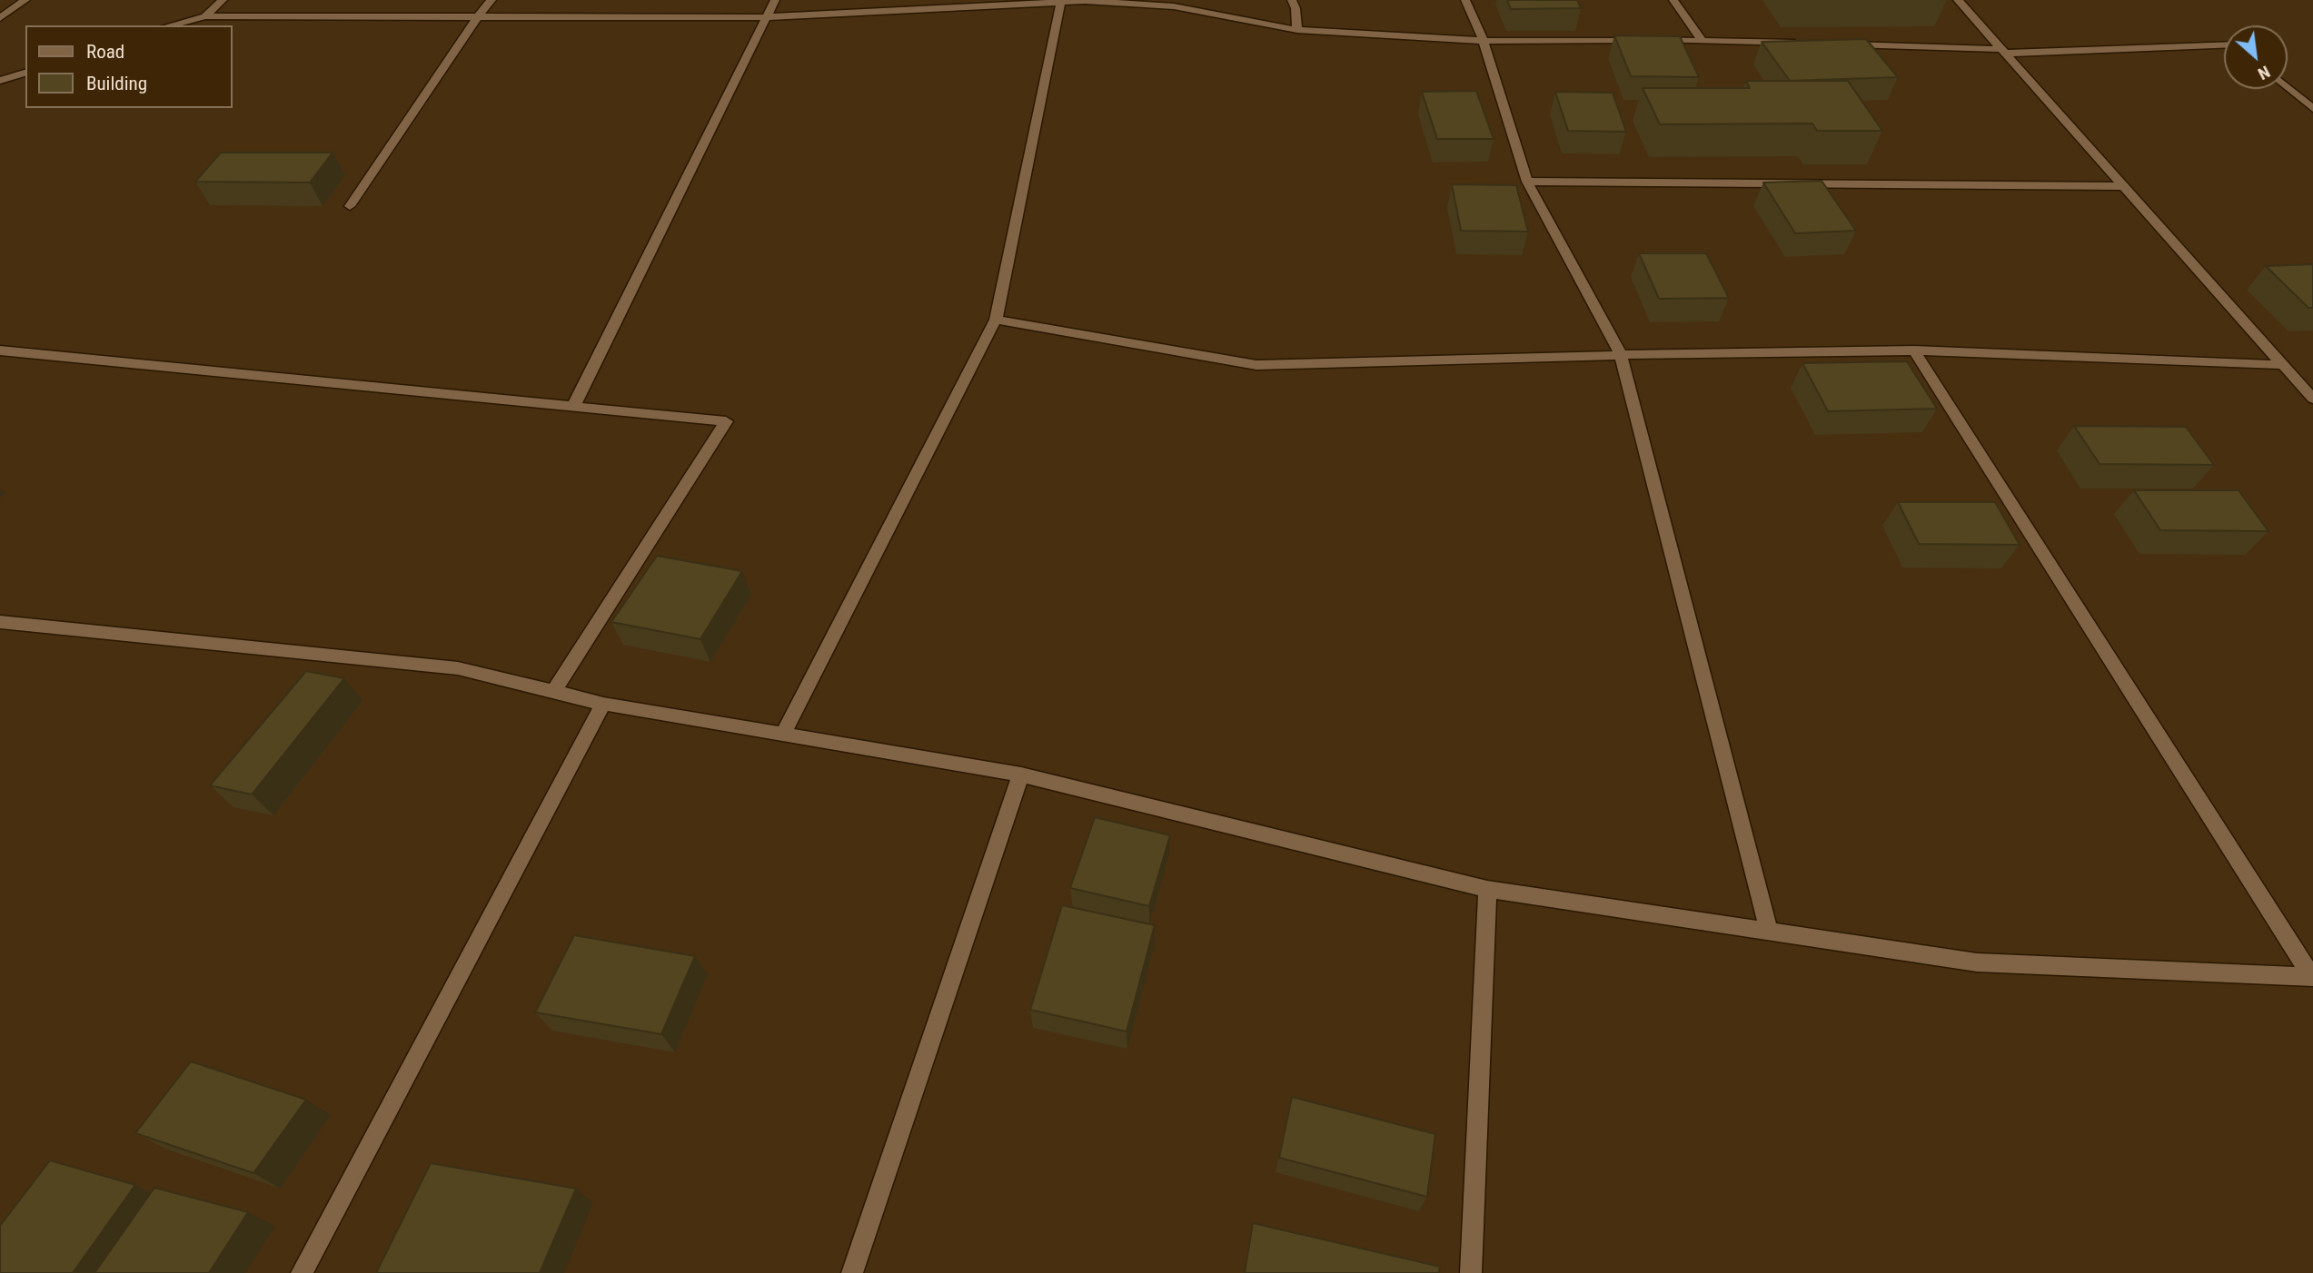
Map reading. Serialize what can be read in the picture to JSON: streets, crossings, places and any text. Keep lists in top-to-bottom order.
{
  "legend": ["Road", "Building"],
  "north": "bottom right"
}
